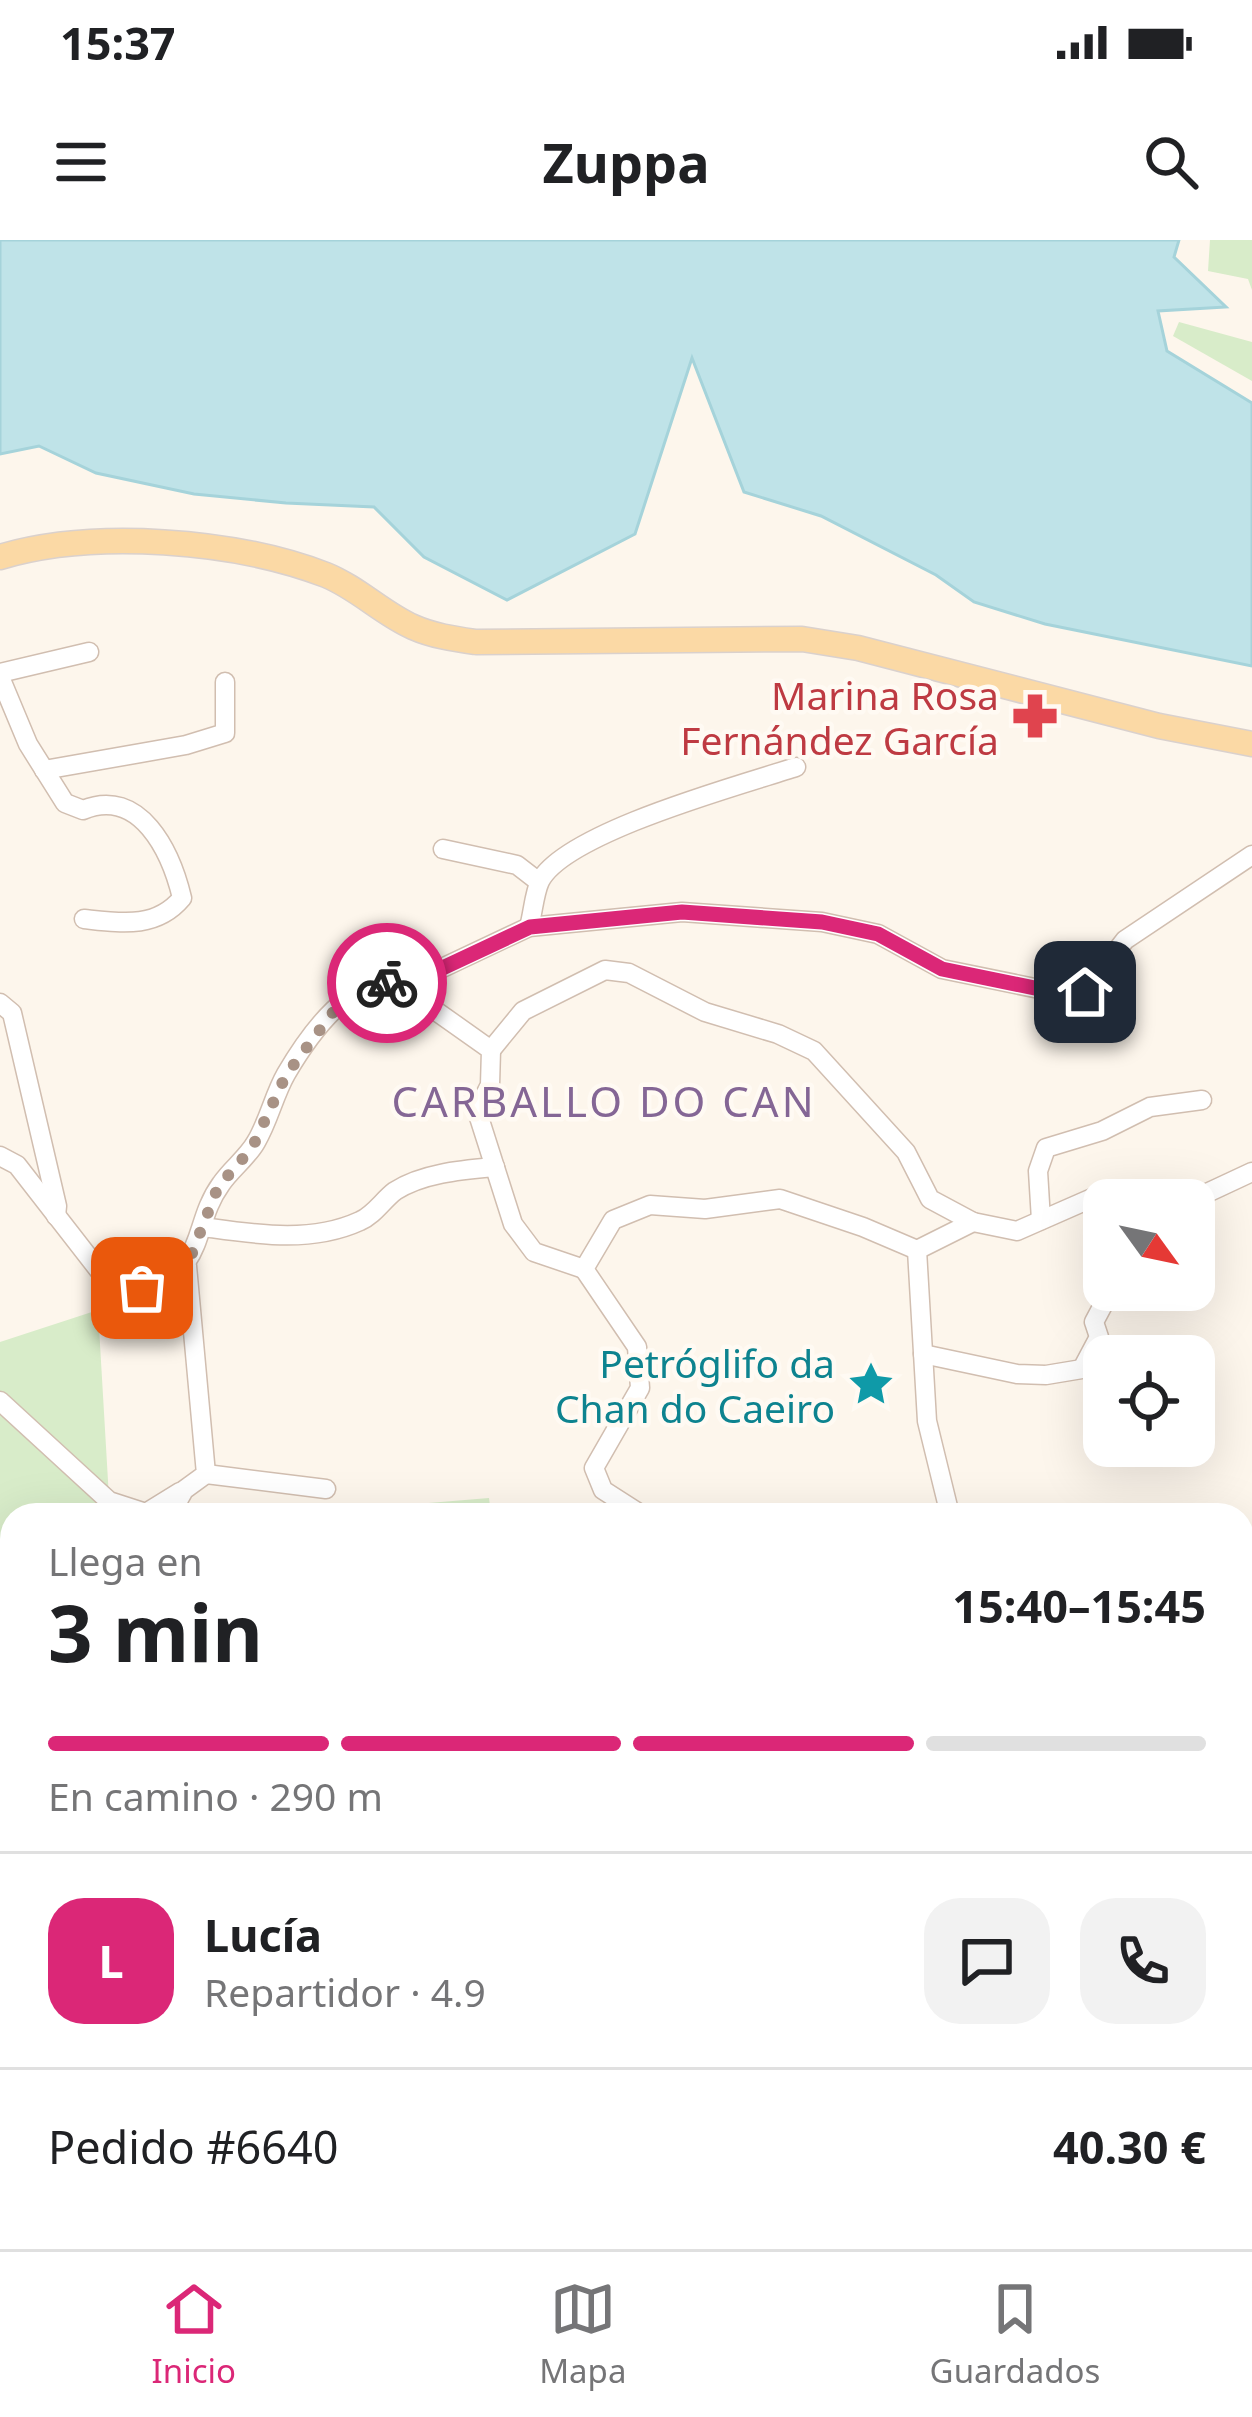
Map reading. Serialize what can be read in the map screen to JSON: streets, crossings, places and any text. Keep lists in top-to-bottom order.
{
  "districts": ["CARBALLO DO CAN"],
  "places": {
    "pharmacy": ["Marina Rosa Fernández García"],
    "place": ["Petróglifo da Chan do Caeiro"]
  },
  "north": "bottom right",
  "page": {
    "status": "15:37",
    "header": "Zuppa",
    "heading": ["3 min", "Llega en", "15:40–15:45"],
    "panel": [
      "Lucía",
      "Repartidor · 4.9",
      "Pedido #6640",
      "40.30 €"
    ],
    "bar": "En camino · 290 m",
    "round": "L",
    "tabs": ["Inicio", "Mapa", "Guardados"]
  }
}
